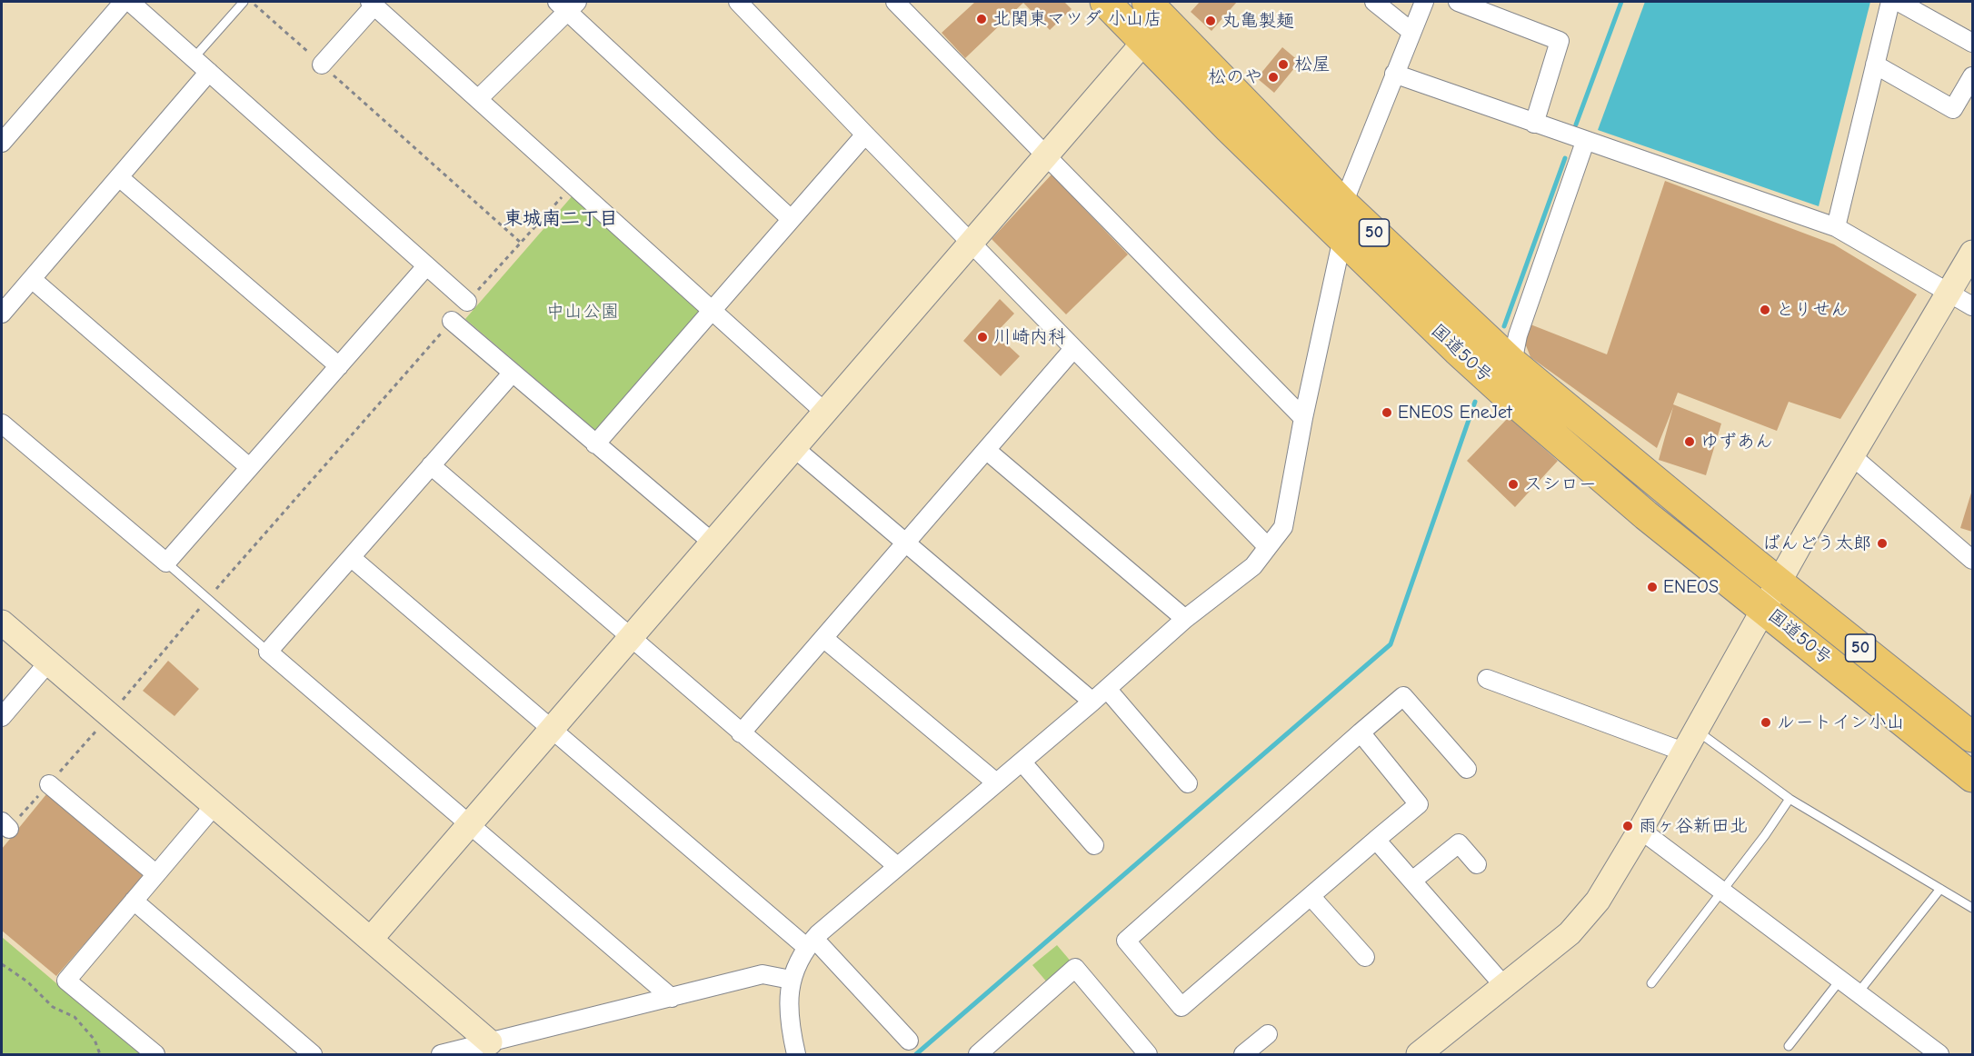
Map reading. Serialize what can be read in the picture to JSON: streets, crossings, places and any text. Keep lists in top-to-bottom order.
{
  "streets": {
    "highway": ["50", "国道50号"]
  },
  "districts": ["東城南二丁目"],
  "parks": ["中山公園"],
  "places": [
    "北関東マツダ 小山店",
    "丸亀製麺",
    "松屋",
    "松のや",
    "とりせん",
    "川崎内科",
    "ENEOS EneJet",
    "ゆずあん",
    "スシロー",
    "ばんどう太郎",
    "ENEOS",
    "ルートイン小山",
    "雨ヶ谷新田北"
  ]
}
